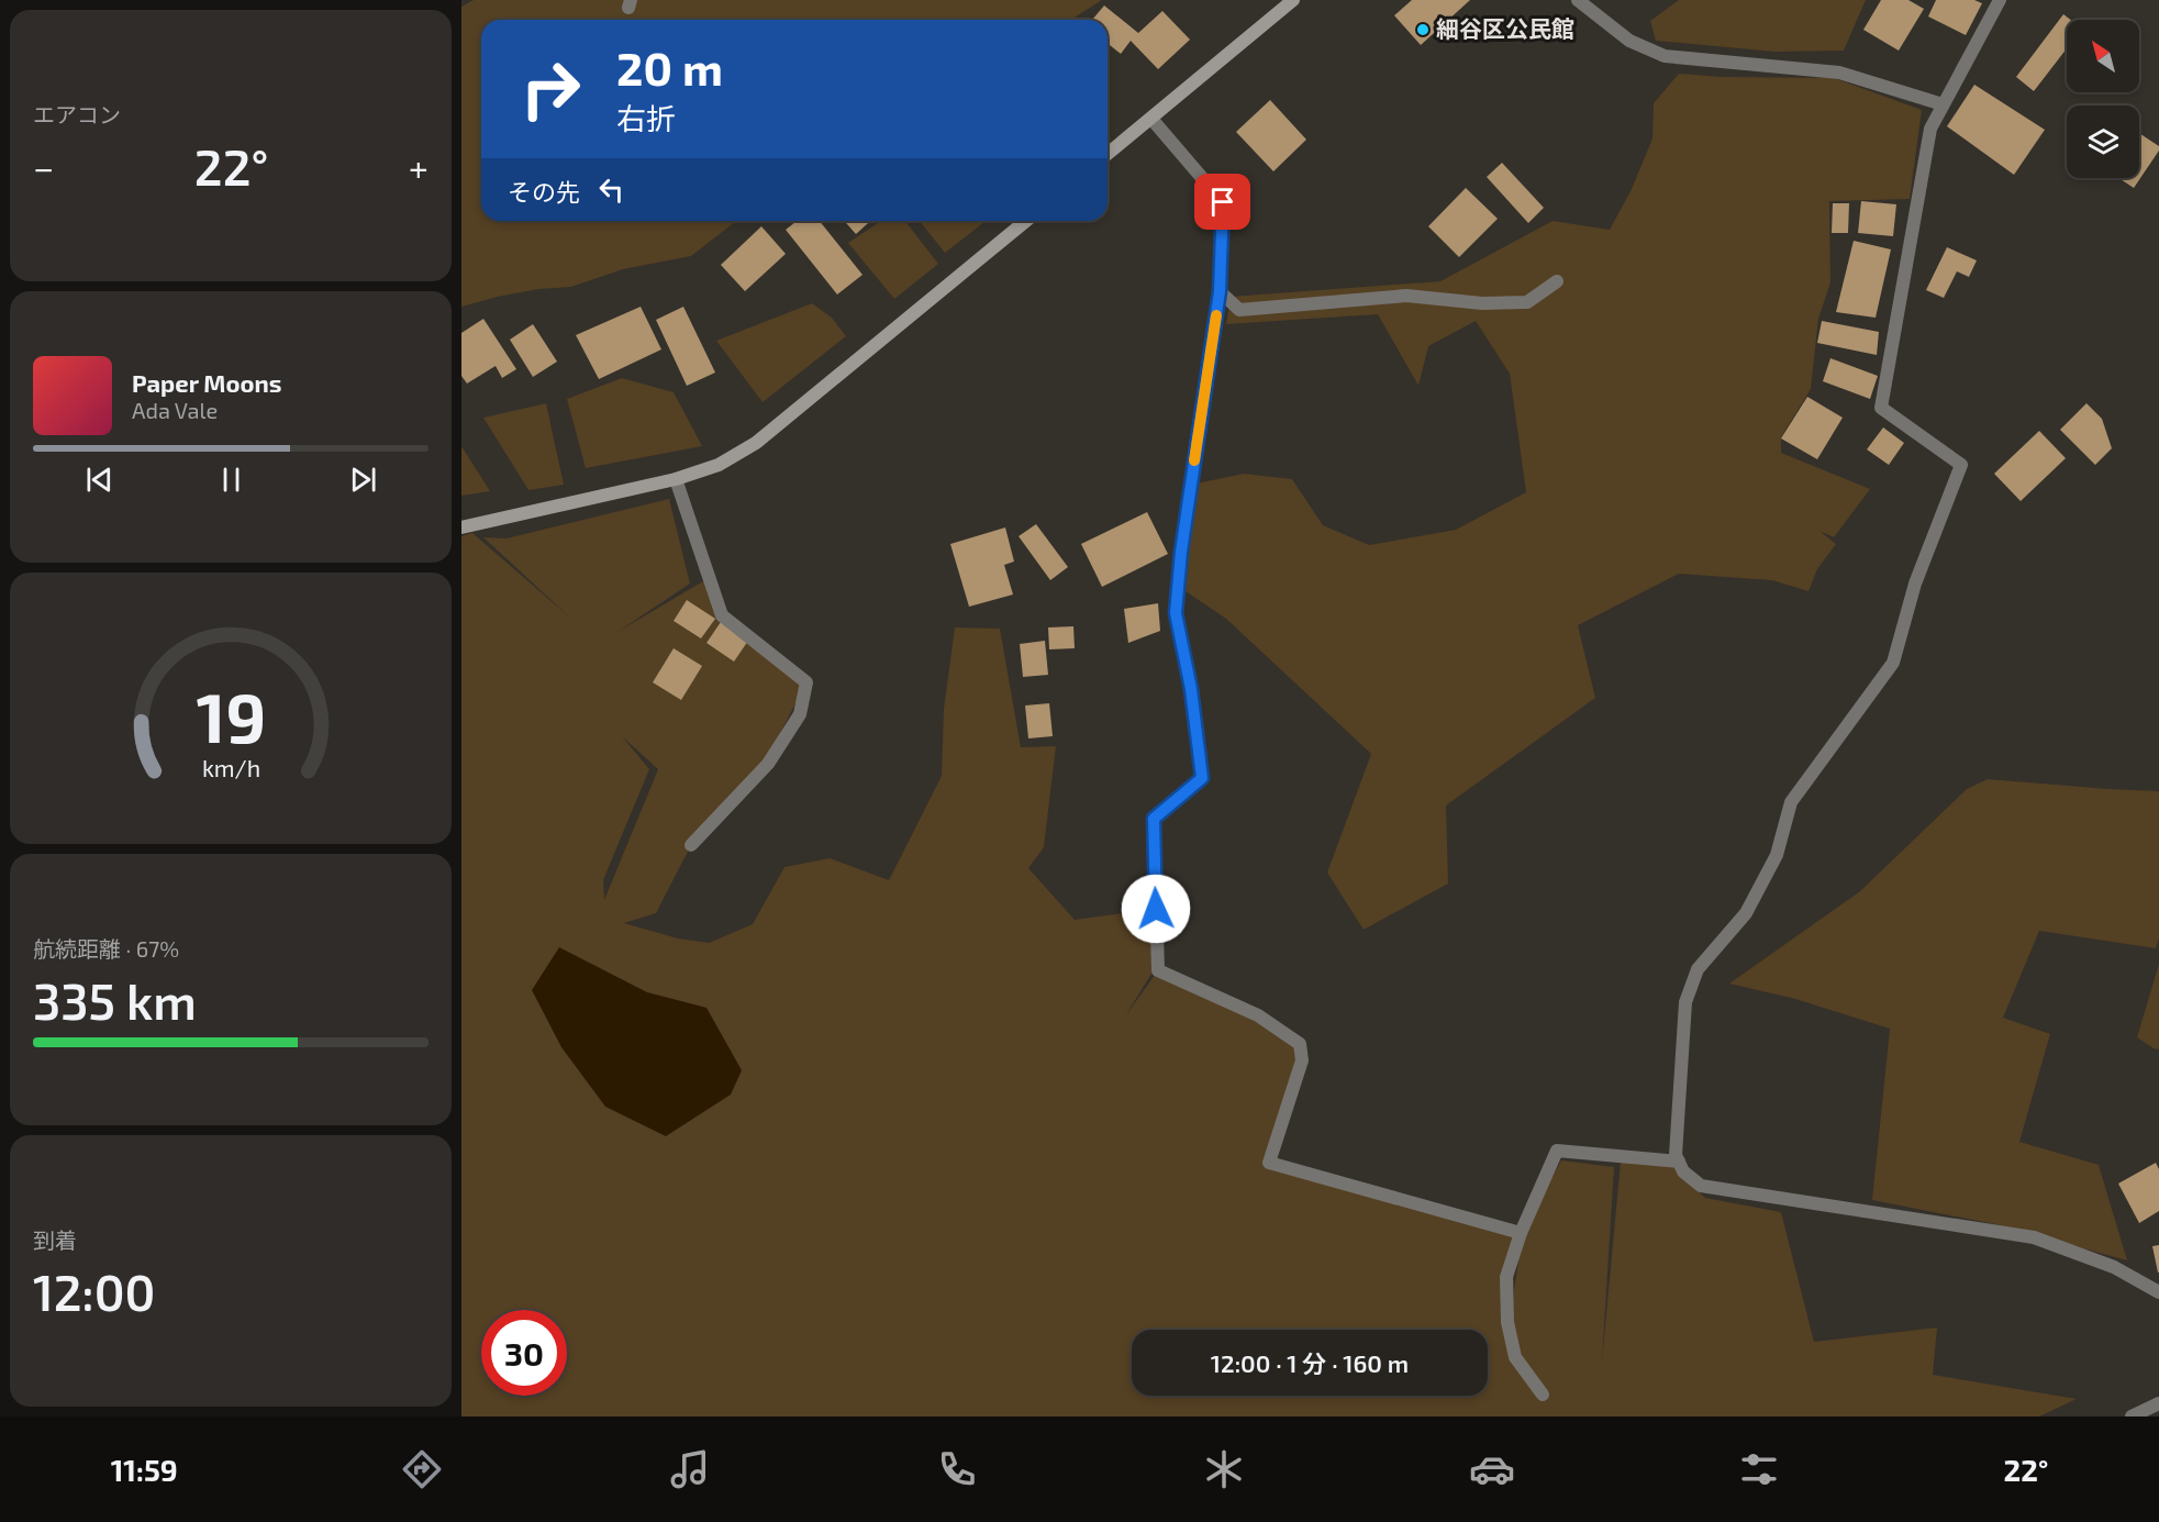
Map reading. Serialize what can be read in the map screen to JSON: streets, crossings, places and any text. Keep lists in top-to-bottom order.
{
  "places": ["細谷区公民館"],
  "north": "top left",
  "page": {
    "tile": [
      "エアコン",
      ["航続距離 · 67%", "335 km"],
      ["到着", "12:00"]
    ],
    "turn": ["20 m", "右折"],
    "heat": ["−", "22°", "+"],
    "then": "その先",
    "song": ["Paper Moons", "Ada Vale"],
    "limit": "30",
    "trip": "12:00 · 1 分 · 160 m",
    "tabs": ["11:59", "22°"],
    "gauge": ["19", "km/h"]
  }
}
